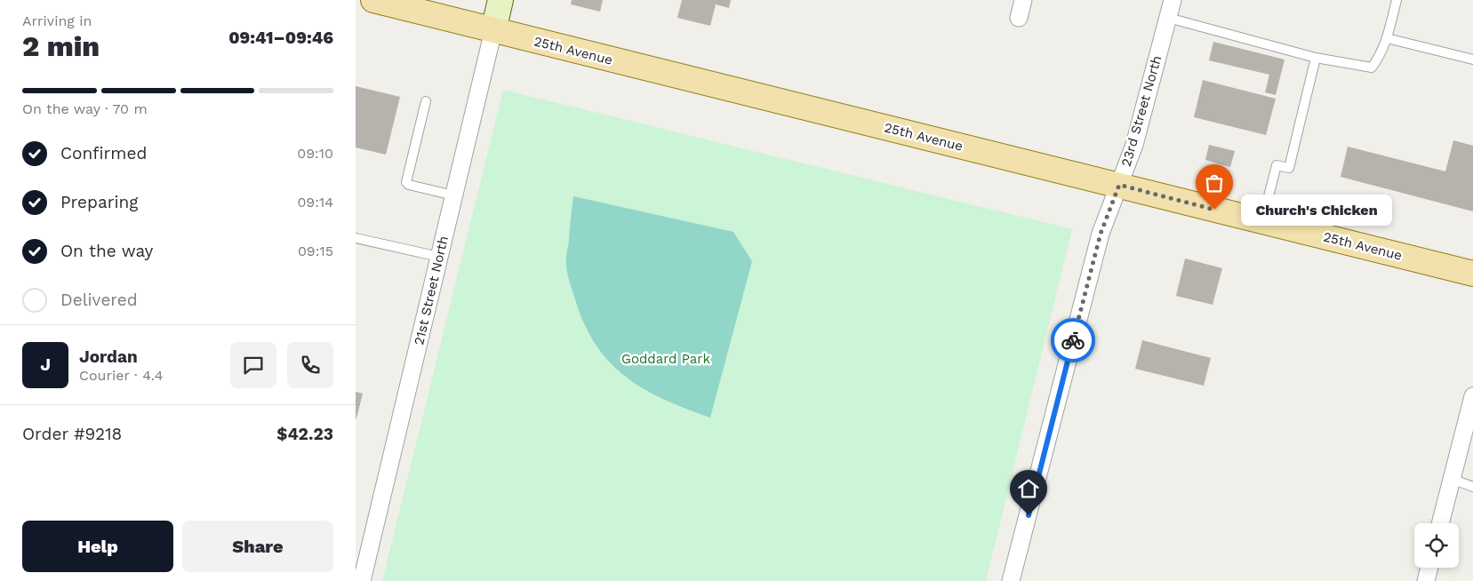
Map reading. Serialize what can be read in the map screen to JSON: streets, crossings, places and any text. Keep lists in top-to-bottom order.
{
  "streets": {
    "main road": ["25th Avenue"],
    "street": ["23rd Street North", "21st Street North"]
  },
  "crossings": [
    ["25th Avenue", "23rd Street North"],
    ["25th Avenue", "21st Street North"]
  ],
  "parks": ["Goddard Park"],
  "places": ["Church's Chicken"],
  "page": {
    "heading": ["2 min", "Arriving in", "09:41–09:46"],
    "panel": [
      "Jordan",
      "Courier · 4.4",
      "Order #9218",
      "$42.23"
    ],
    "bar": "On the way · 70 m",
    "list": [
      ["Confirmed", "09:10"],
      ["Preparing", "09:14"],
      ["On the way", "09:15"],
      "Delivered"
    ],
    "bubble": "Church's Chicken",
    "round": "J",
    "buttons": ["Help", "Share"]
  }
}
